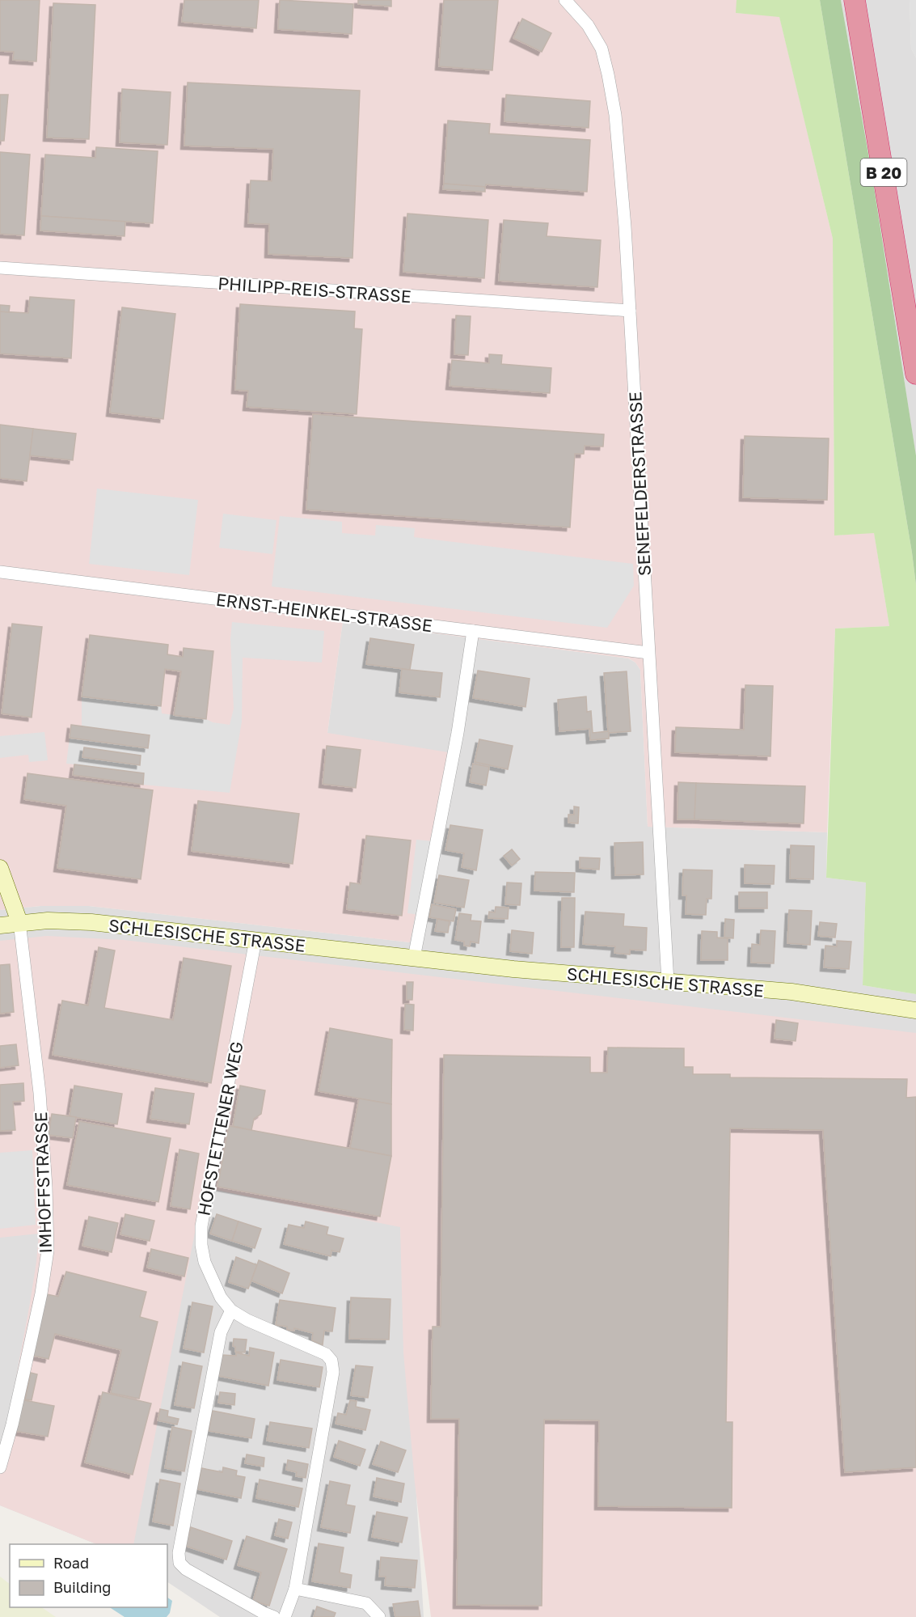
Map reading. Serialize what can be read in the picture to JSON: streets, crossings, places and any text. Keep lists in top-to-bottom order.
{
  "streets": {
    "highway": ["B 20"],
    "street": [
      "PHILIPP-REIS-STRASSE",
      "SENEFELDERSTRASSE",
      "ERNST-HEINKEL-STRASSE",
      "SCHLESISCHE STRASSE",
      "HOFSTETTENER WEG",
      "IMHOFFSTRASSE"
    ]
  },
  "crossings": [
    ["PHILIPP-REIS-STRASSE", "SENEFELDERSTRASSE"],
    ["SENEFELDERSTRASSE", "ERNST-HEINKEL-STRASSE"],
    ["SENEFELDERSTRASSE", "SCHLESISCHE STRASSE"],
    ["SCHLESISCHE STRASSE", "HOFSTETTENER WEG"],
    ["SCHLESISCHE STRASSE", "IMHOFFSTRASSE"]
  ],
  "legend": ["Road", "Building"]
}
